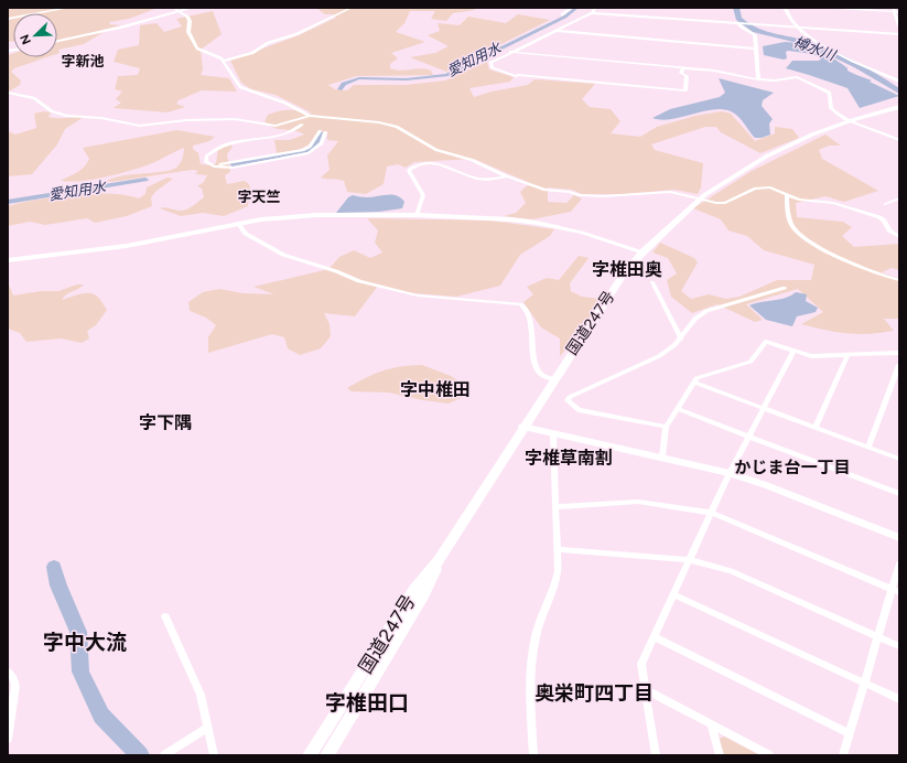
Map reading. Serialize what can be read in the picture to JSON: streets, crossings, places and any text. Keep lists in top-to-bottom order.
{
  "streets": {
    "highway": ["国道247号"]
  },
  "districts": [
    "字新池",
    "字天竺",
    "字椎田奥",
    "字中椎田",
    "字下隅",
    "字椎草南割",
    "かじま台一丁目",
    "字中大流",
    "奥栄町四丁目",
    "字椎田口"
  ],
  "water": ["樽水川", "愛知用水"],
  "north": "bottom left"
}
